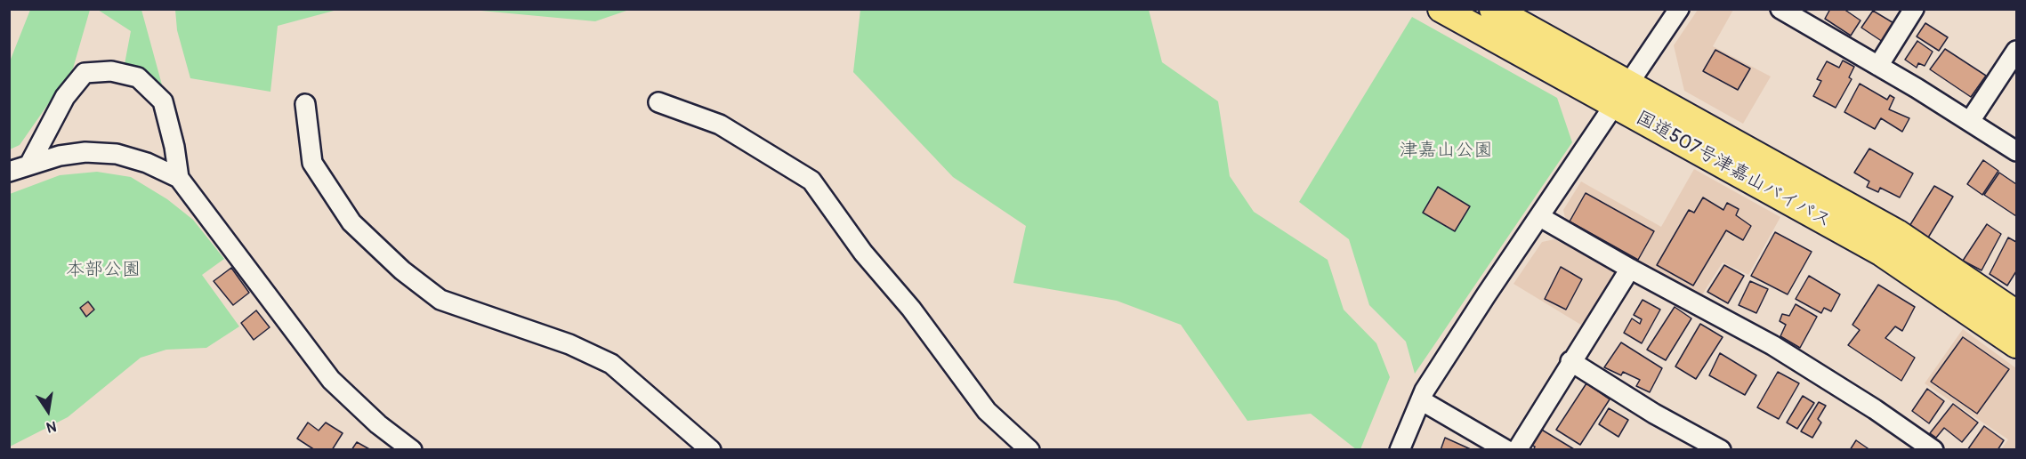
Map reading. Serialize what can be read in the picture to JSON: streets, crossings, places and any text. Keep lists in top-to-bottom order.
{
  "streets": {
    "highway": ["国道507号津嘉山バイパス"]
  },
  "parks": ["津嘉山公園", "本部公園"],
  "north": "bottom"
}
